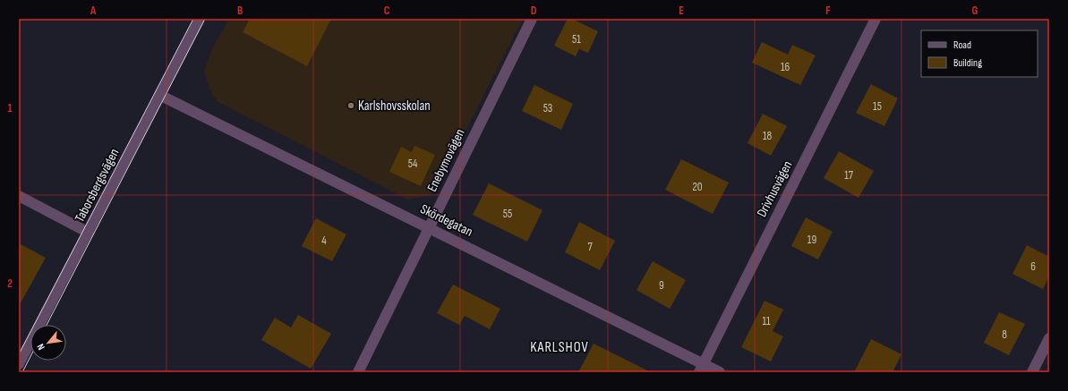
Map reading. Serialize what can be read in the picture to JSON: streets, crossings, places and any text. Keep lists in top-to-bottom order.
{
  "streets": {
    "street": [
      "Enebymovägen",
      "Taborsbergsvägen",
      "Drivhusvägen",
      "Skördegatan"
    ]
  },
  "crossings": [
    ["Enebymovägen", "Skördegatan"],
    ["Taborsbergsvägen", "Skördegatan"],
    ["Drivhusvägen", "Skördegatan"]
  ],
  "districts": ["KARLSHOV"],
  "places": ["Karlshovsskolan"],
  "house_numbers": [
    "51",
    "16",
    "15",
    "53",
    "18",
    "54",
    "17",
    "20",
    "55",
    "19",
    "4",
    "7",
    "6",
    "9",
    "11",
    "8"
  ],
  "legend": ["Road", "Building"],
  "north": "bottom left",
  "grid": {
    "columns": [
      "A",
      "B",
      "C",
      "D",
      "E",
      "F",
      "G"
    ],
    "rows": ["1", "2"]
  }
}
